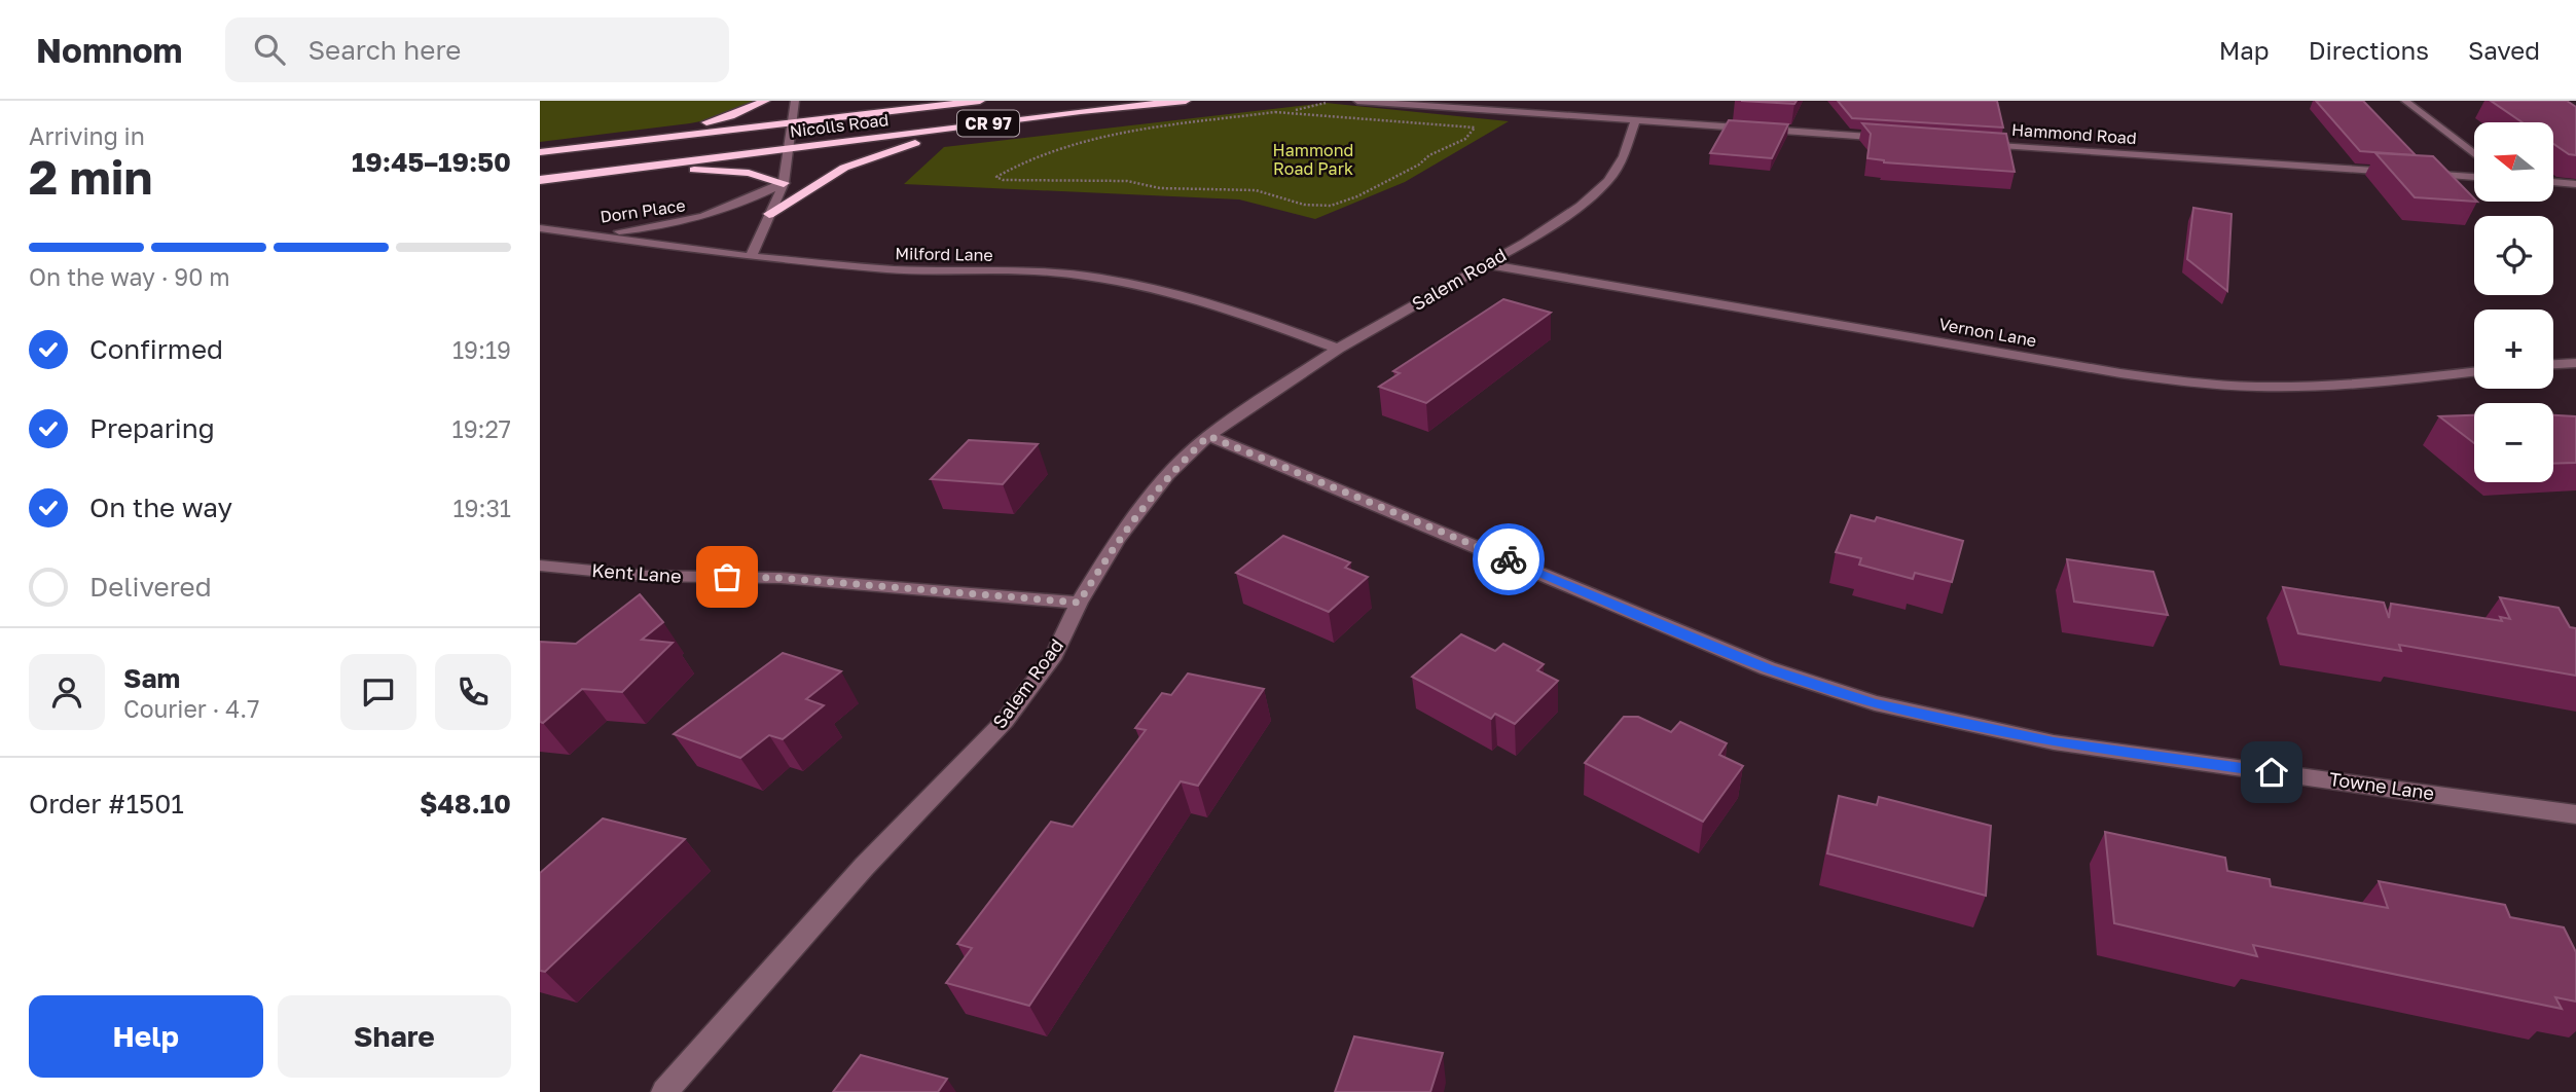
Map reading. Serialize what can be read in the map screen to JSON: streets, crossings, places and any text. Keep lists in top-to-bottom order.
{
  "streets": {
    "highway": ["CR 97", "Nicolls Road"],
    "street": [
      "Hammond Road",
      "Dorn Place",
      "Milford Lane",
      "Salem Road",
      "Vernon Lane",
      "Kent Lane",
      "Towne Lane"
    ]
  },
  "crossings": [
    ["Dorn Place", "Milford Lane"],
    ["Milford Lane", "Salem Road"],
    ["Salem Road", "Vernon Lane"],
    ["Salem Road", "Kent Lane"],
    ["Salem Road", "Towne Lane"]
  ],
  "parks": ["Hammond Road Park"],
  "north": "left",
  "page": {
    "header": "Nomnom",
    "search": "Search here",
    "nav": ["Map", "Directions", "Saved"],
    "heading": ["2 min", "Arriving in", "19:45–19:50"],
    "panel": [
      "Sam",
      "Courier · 4.7",
      "Order #1501",
      "$48.10"
    ],
    "map_buttons": ["+", "−"],
    "bar": "On the way · 90 m",
    "list": [
      ["Confirmed", "19:19"],
      ["Preparing", "19:27"],
      ["On the way", "19:31"],
      "Delivered"
    ],
    "buttons": ["Help", "Share"]
  }
}
